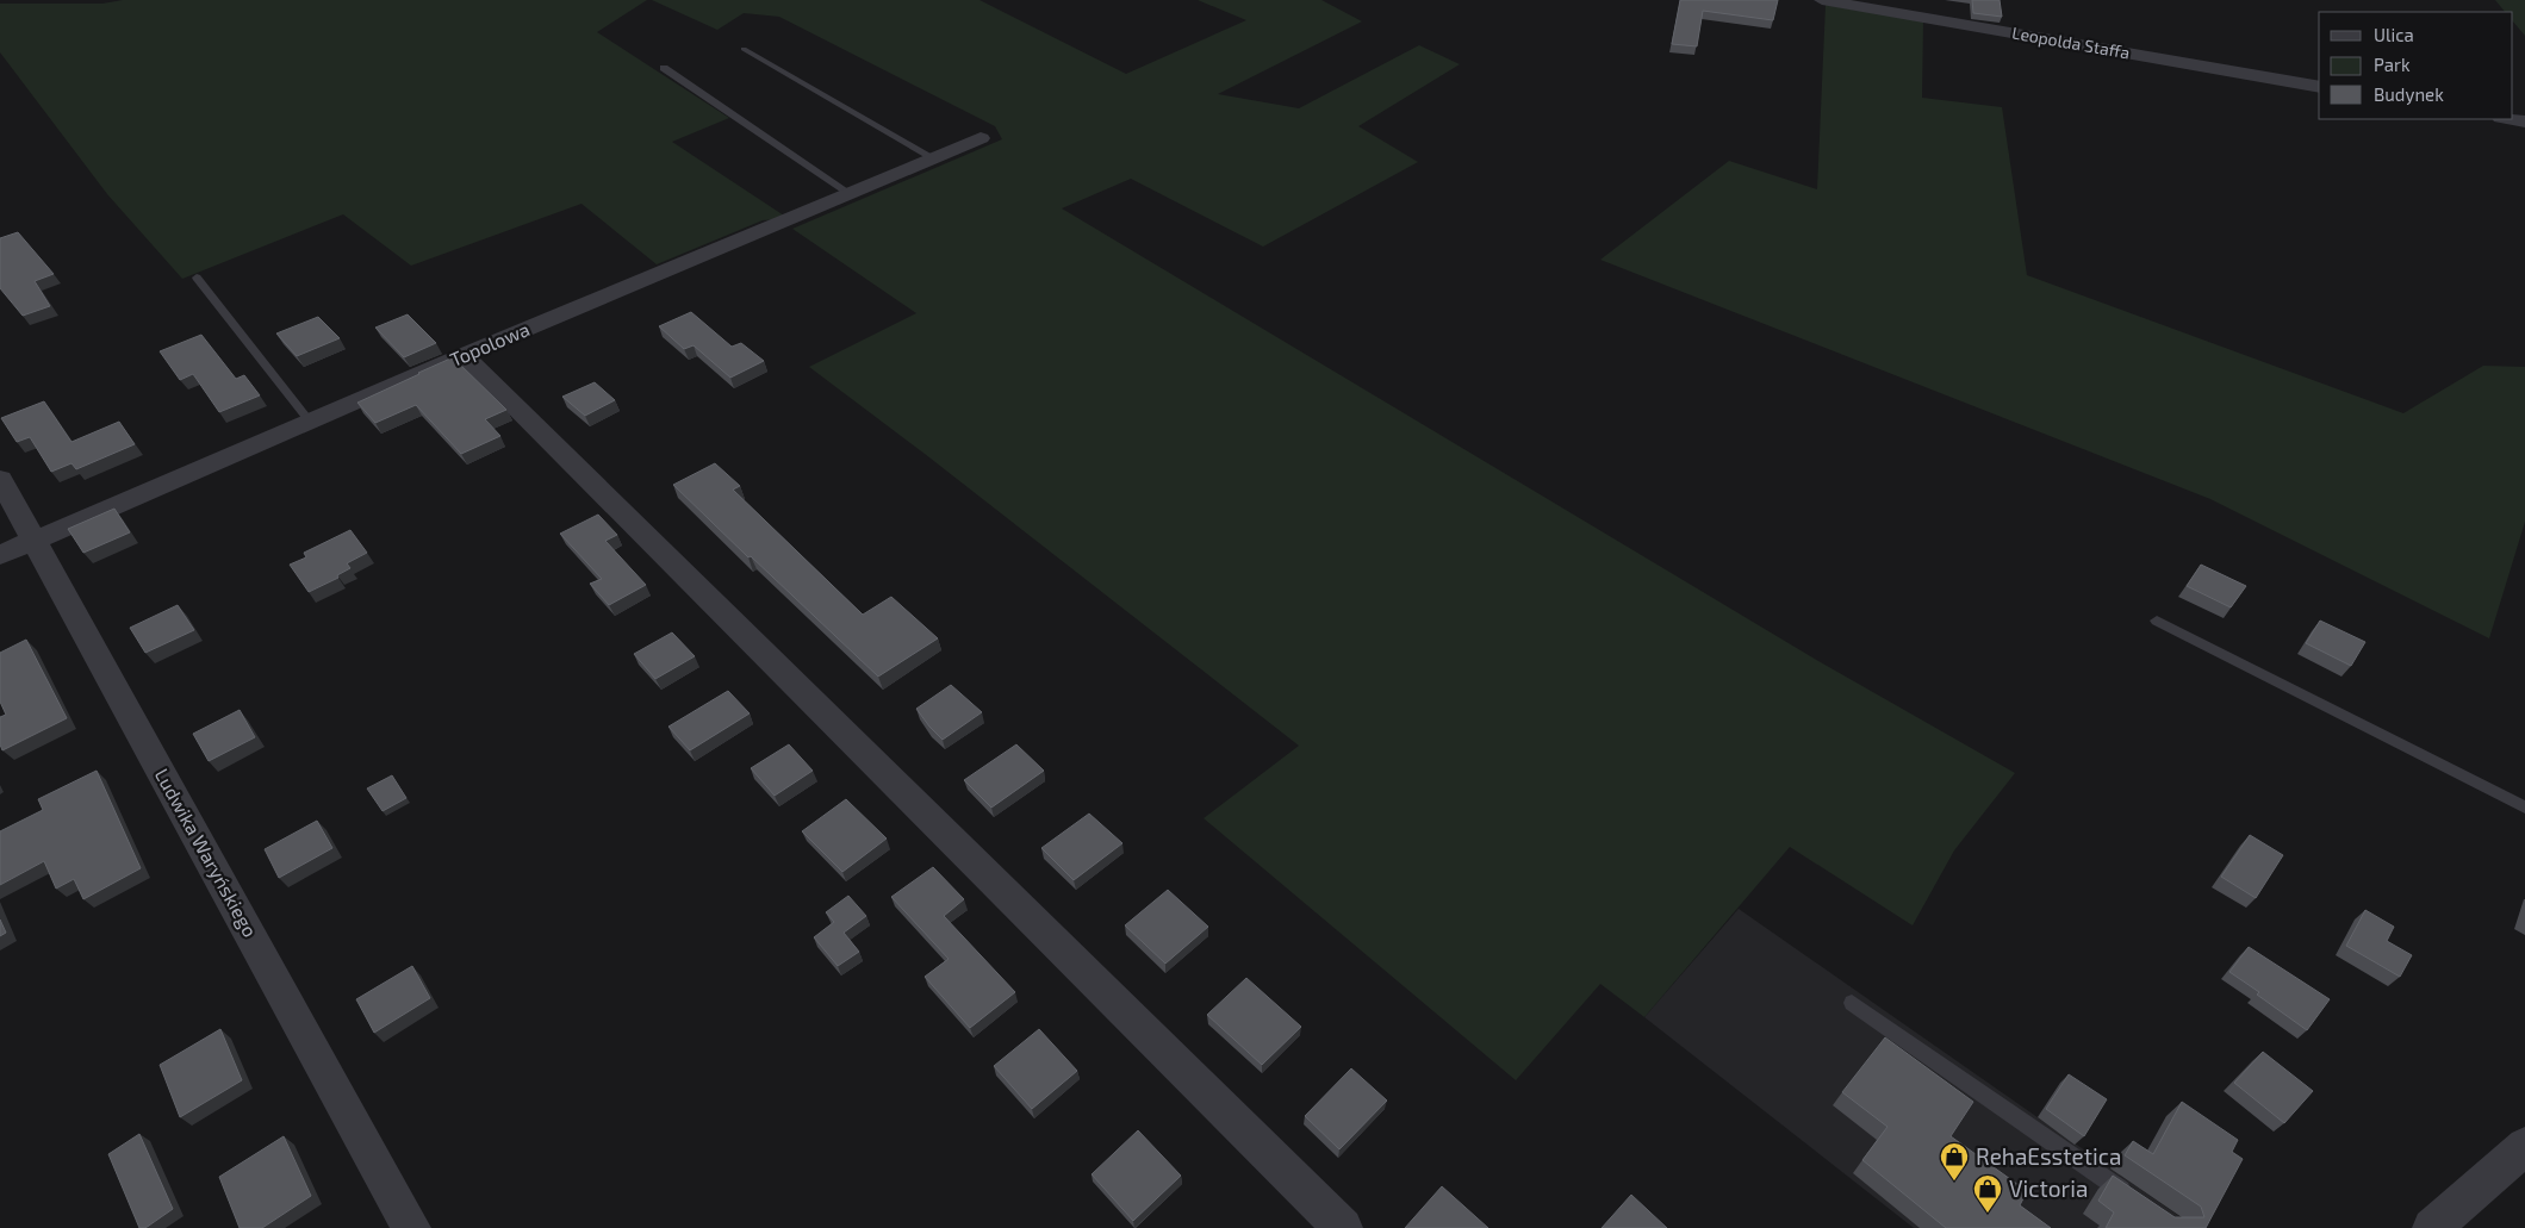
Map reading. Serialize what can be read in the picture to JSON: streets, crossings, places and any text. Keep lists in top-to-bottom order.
{
  "streets": {
    "street": ["Leopolda Staffa", "Topolowa", "Ludwika Waryńskiego"]
  },
  "crossings": [
    ["Topolowa", "Ludwika Waryńskiego"]
  ],
  "places": {
    "shop": ["RehaEsstetica", "Victoria"]
  },
  "legend": ["Ulica", "Park", "Budynek"]
}
